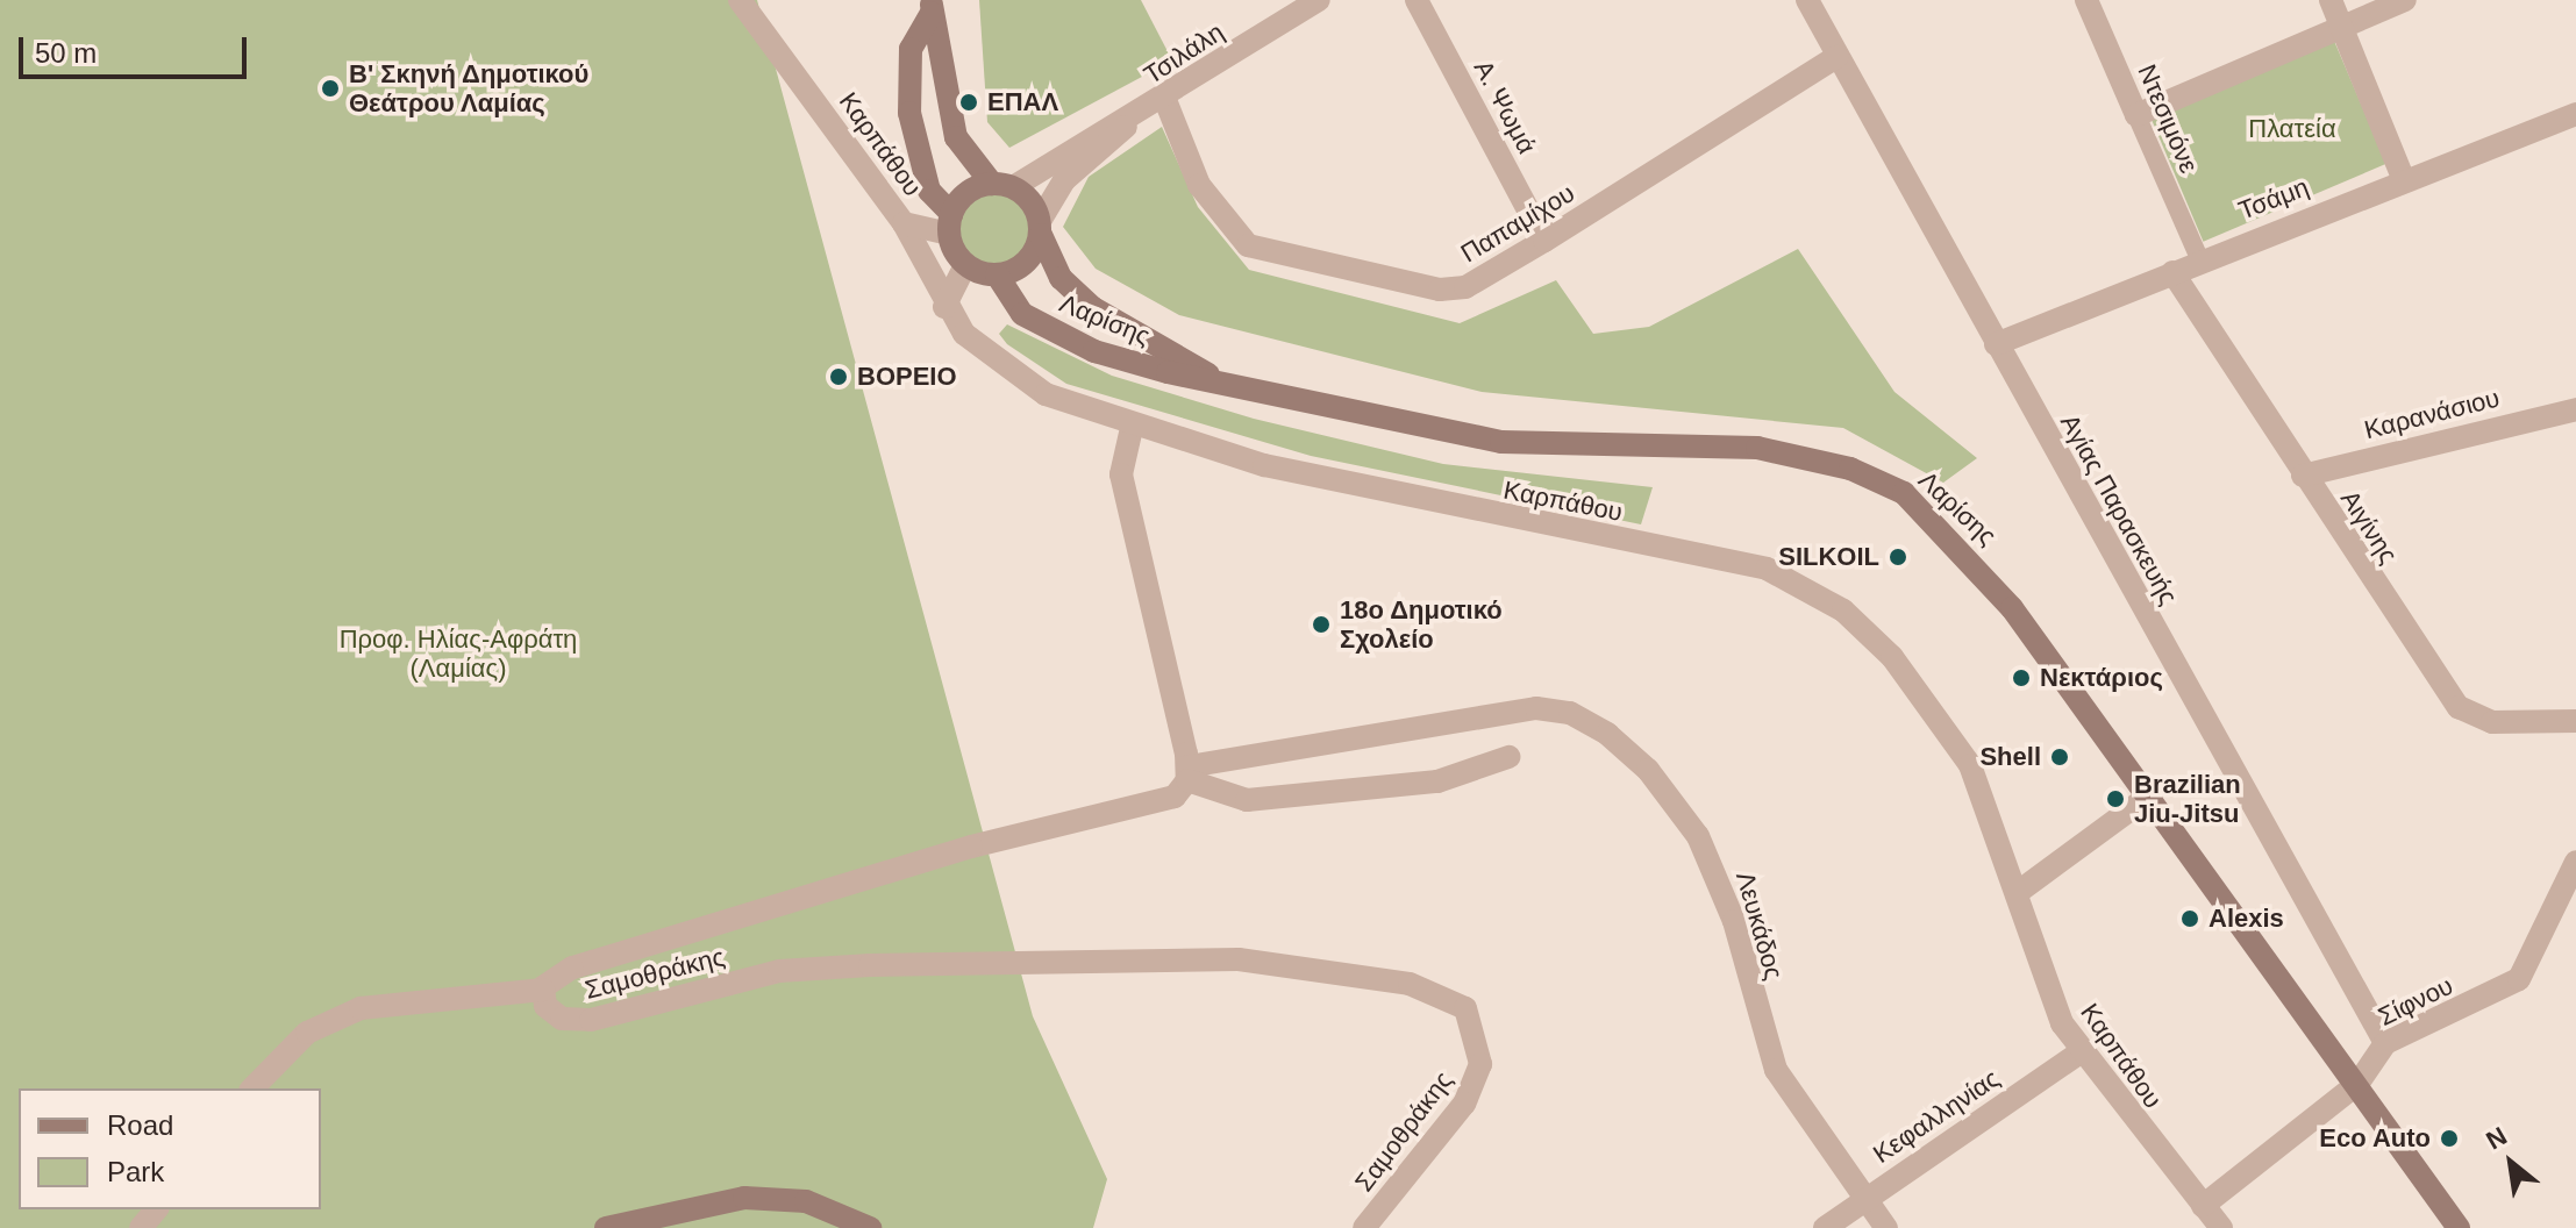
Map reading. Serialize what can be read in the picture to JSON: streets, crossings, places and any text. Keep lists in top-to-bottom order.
{
  "streets": {
    "main road": ["Λαρίσης"],
    "street": [
      "Τσιλάλη",
      "Α. Ψωμά",
      "Ντεσιμόνε",
      "Καρπάθου",
      "Τσάμη",
      "Παπαμίχου",
      "Καρανάσιου",
      "Αγίας Παρασκευής",
      "Αιγίνης",
      "Λευκάδος",
      "Σαμοθράκης",
      "Σίφνου",
      "Κεφαλληνίας"
    ]
  },
  "crossings": [
    ["Τσιλάλη", "Παπαμίχου"],
    ["Α. Ψωμά", "Παπαμίχου"],
    ["Ντεσιμόνε", "Τσάμη"],
    ["Καρπάθου", "Σίφνου"],
    ["Καρπάθου", "Κεφαλληνίας"],
    ["Τσάμη", "Αγίας Παρασκευής"],
    ["Τσάμη", "Αιγίνης"],
    ["Παπαμίχου", "Αγίας Παρασκευής"],
    ["Λαρίσης", "Σίφνου"],
    ["Καρανάσιου", "Αιγίνης"],
    ["Αγίας Παρασκευής", "Σίφνου"],
    ["Λευκάδος", "Σαμοθράκης"],
    ["Λευκάδος", "Κεφαλληνίας"]
  ],
  "parks": ["Πλατεία", "Προφ. Ηλίας-Αφράτη (Λαμίας)"],
  "places": [
    "Β' Σκηνή Δημοτικού Θεάτρου Λαμίας",
    "ΕΠΑΛ",
    "ΒΟΡΕΙΟ",
    "SILKOIL",
    "18ο Δημοτικό Σχολείο",
    "Νεκτάριος",
    "Shell",
    "Brazilian Jiu-Jitsu",
    "Alexis",
    "Eco Auto"
  ],
  "legend": ["Road", "Park"],
  "scale_bar": "50 m",
  "north": "top left"
}
